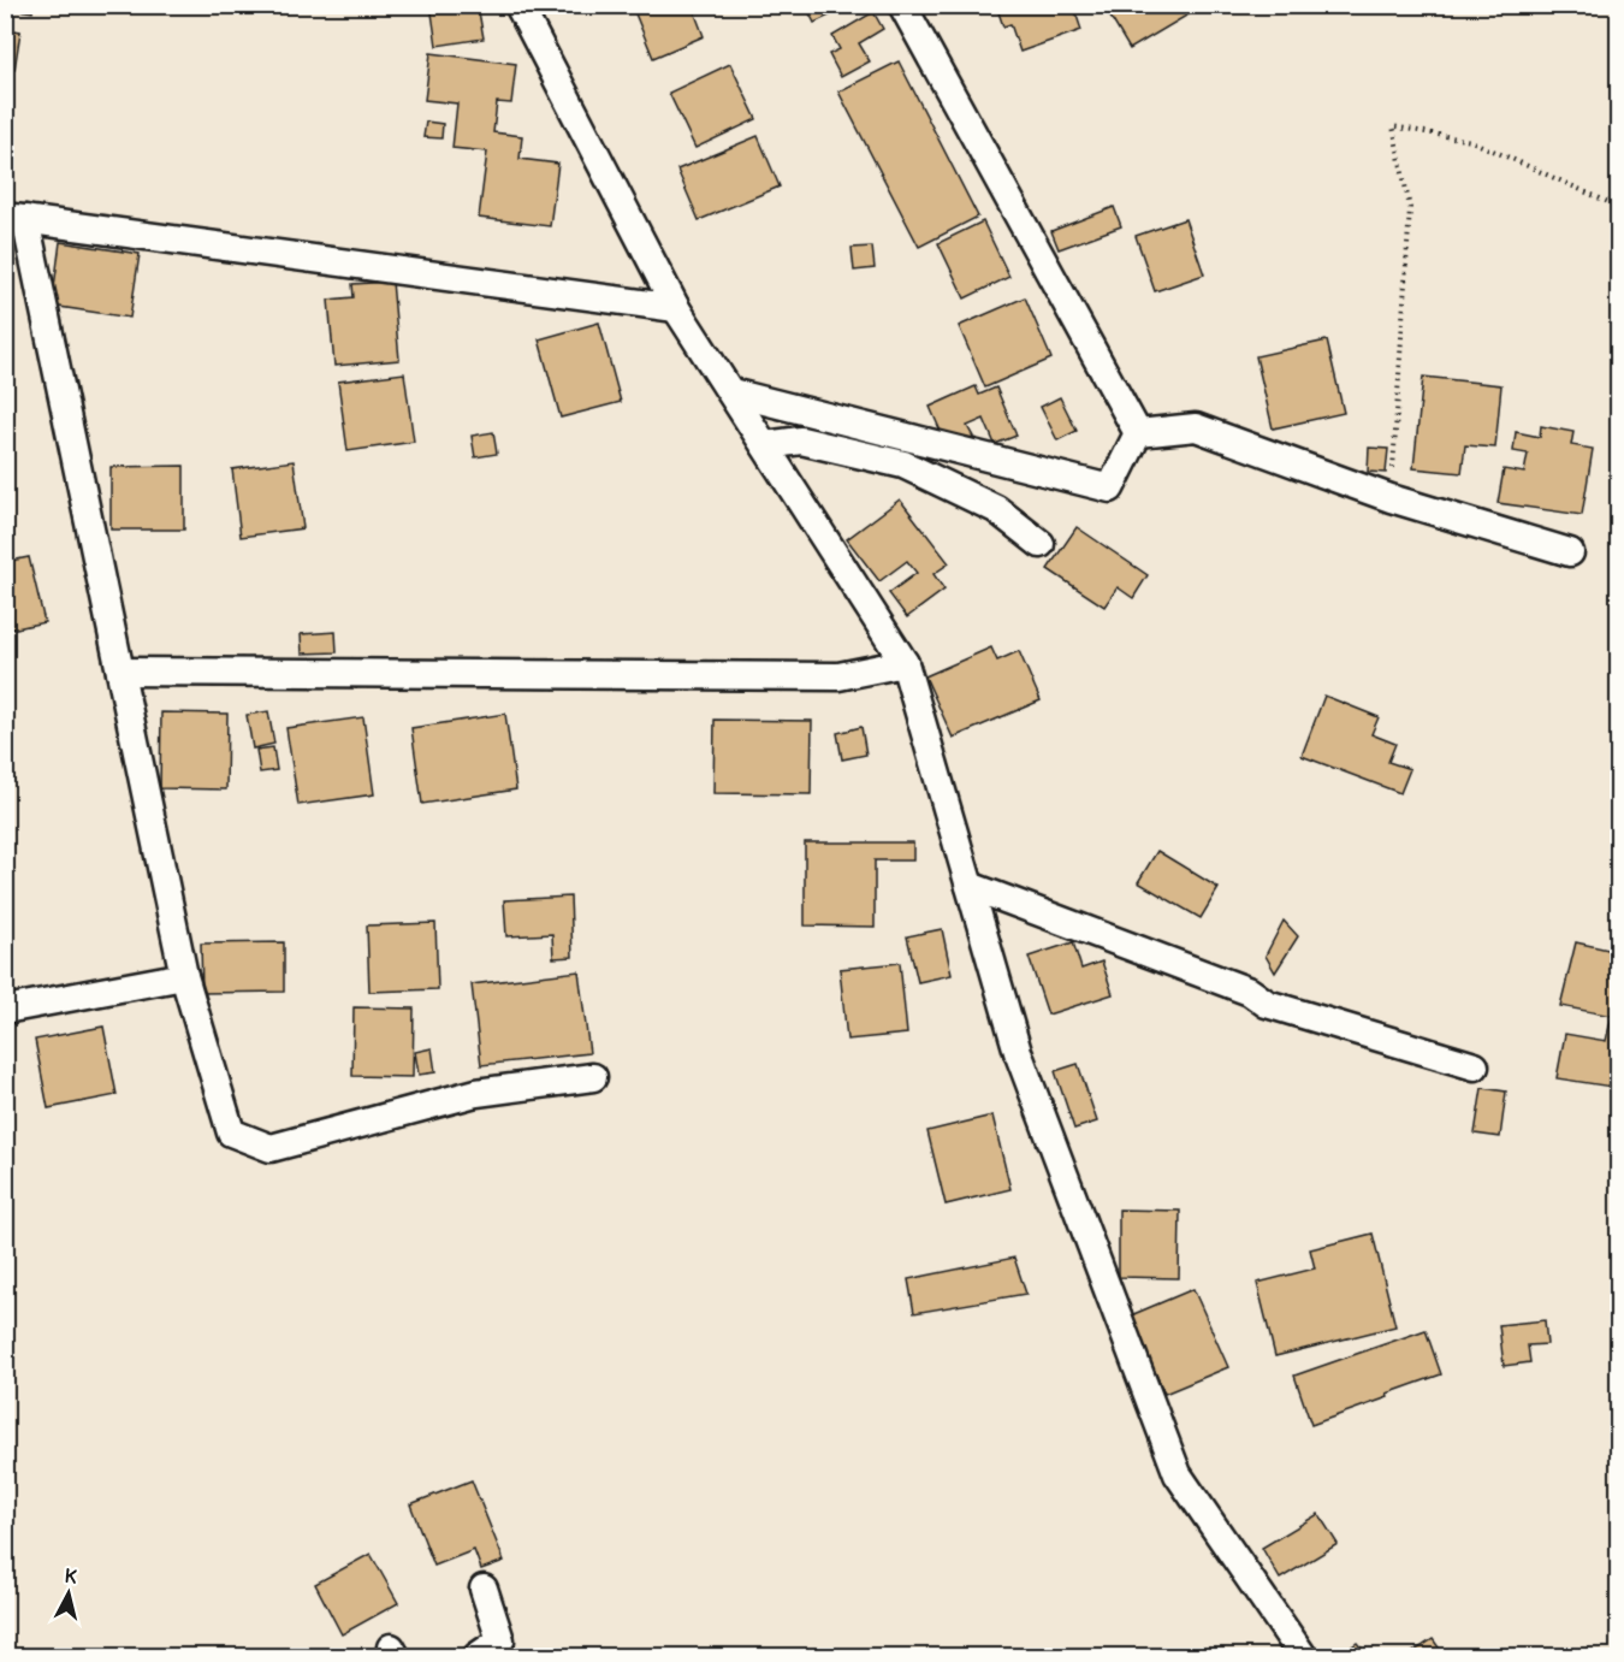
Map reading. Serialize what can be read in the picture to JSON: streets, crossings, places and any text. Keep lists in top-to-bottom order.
{
  "north": "top"
}
